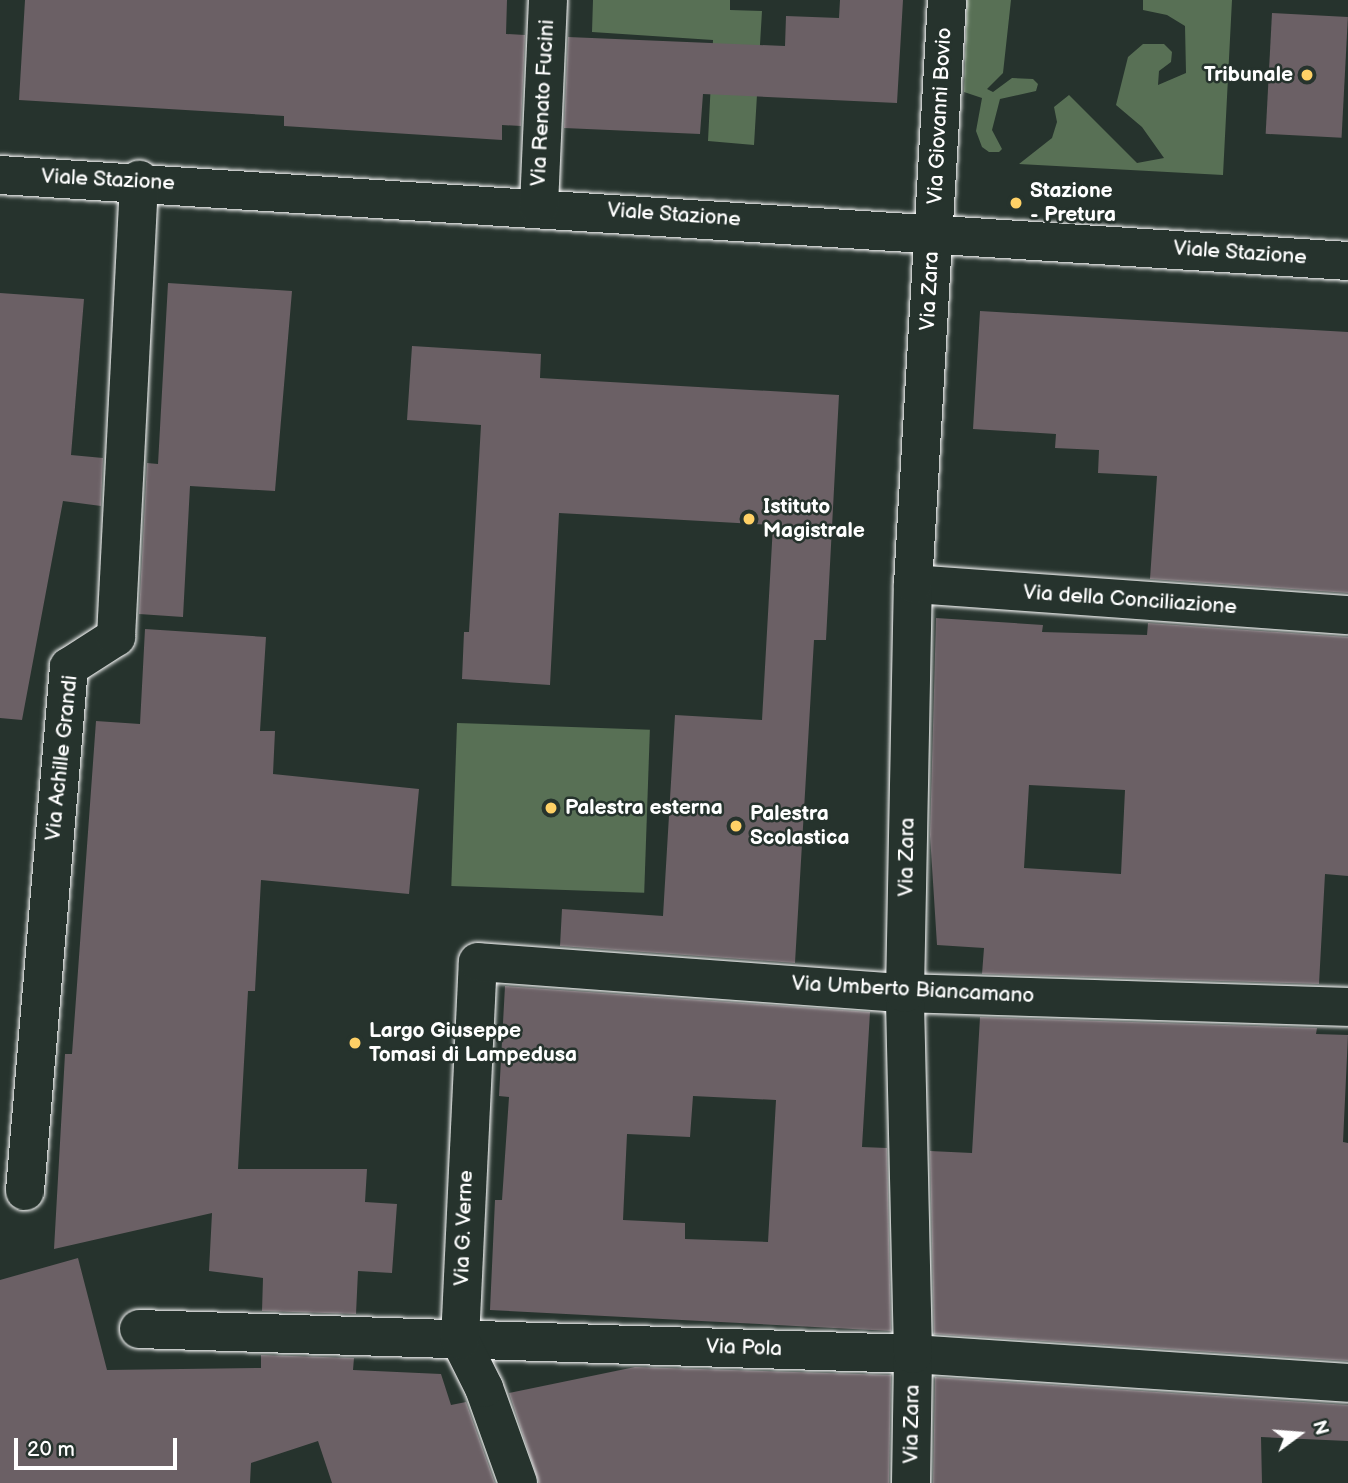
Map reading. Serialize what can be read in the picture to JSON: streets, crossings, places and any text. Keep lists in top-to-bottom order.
{
  "streets": {
    "street": [
      "Via Renato Fucini",
      "Via Giovanni Bovio",
      "Viale Stazione",
      "Via Zara",
      "Via della Conciliazione",
      "Via Achille Grandi",
      "Via Umberto Biancamano",
      "Via G. Verne",
      "Via Pola"
    ]
  },
  "crossings": [
    ["Via Renato Fucini", "Viale Stazione"],
    ["Via Giovanni Bovio", "Viale Stazione"],
    ["Via Giovanni Bovio", "Via Zara"],
    ["Viale Stazione", "Via Zara"],
    ["Viale Stazione", "Via Achille Grandi"],
    ["Via Zara", "Via della Conciliazione"],
    ["Via Zara", "Via Umberto Biancamano"],
    ["Via Zara", "Via Pola"],
    ["Via Umberto Biancamano", "Via G. Verne"],
    ["Via G. Verne", "Via Pola"]
  ],
  "places": [
    "Tribunale",
    "Stazione - Pretura",
    "Istituto Magistrale",
    "Palestra esterna",
    "Palestra Scolastica",
    "Largo Giuseppe Tomasi di Lampedusa"
  ],
  "scale_bar": "20 m",
  "north": "right"
}
